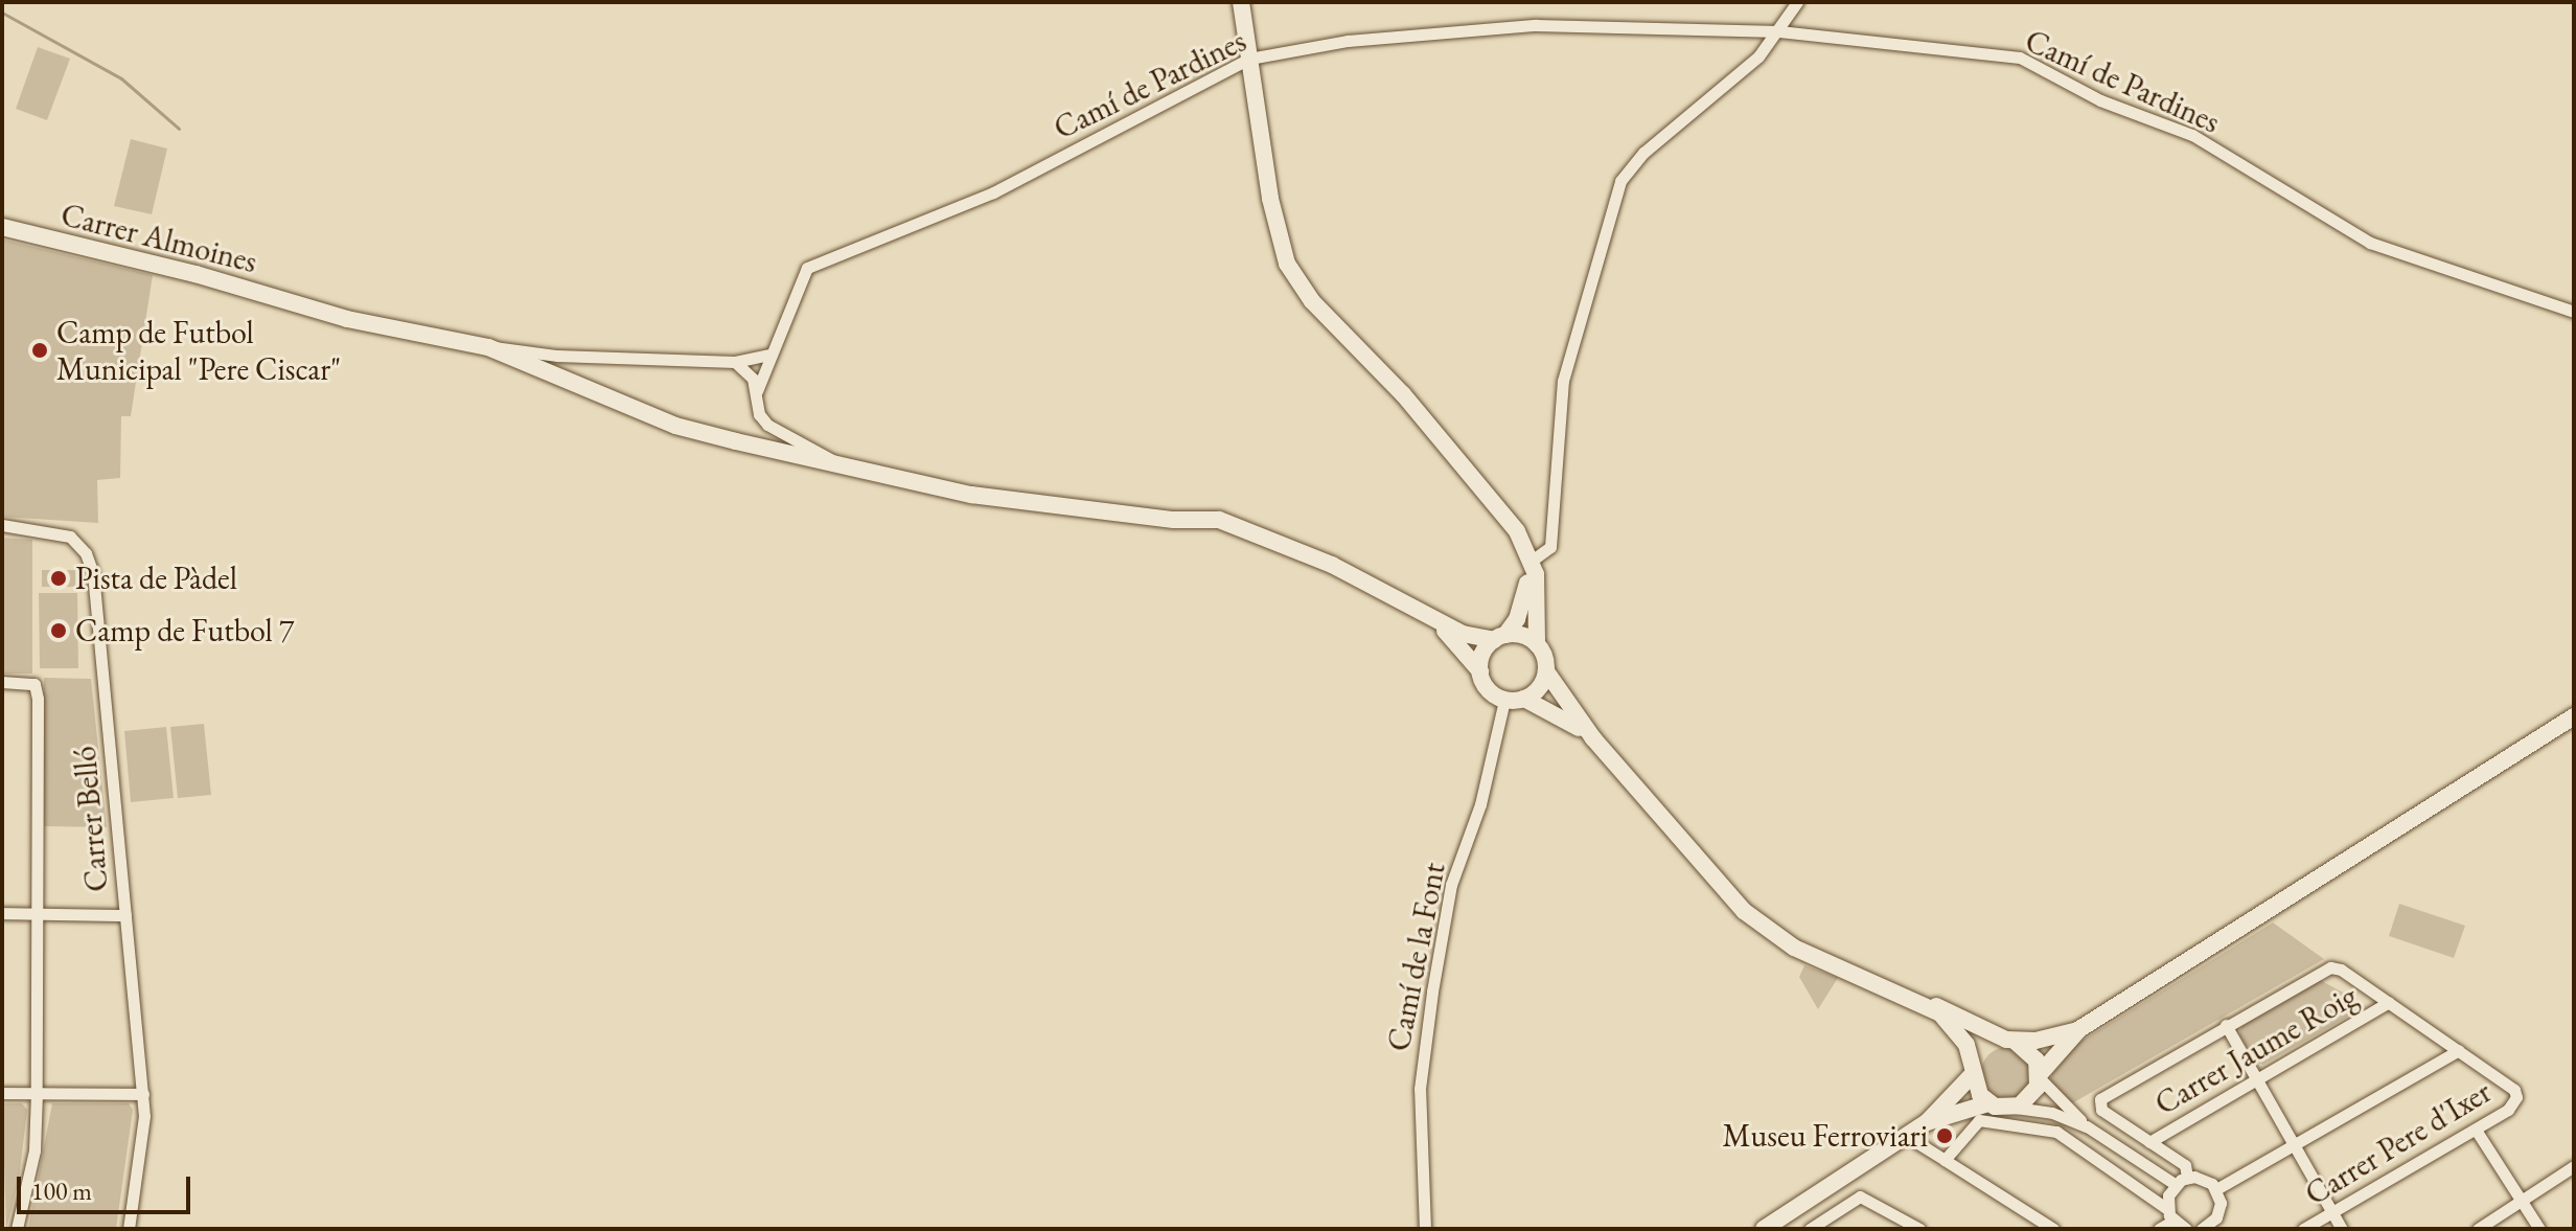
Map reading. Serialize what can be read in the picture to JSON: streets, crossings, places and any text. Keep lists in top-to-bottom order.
{
  "streets": {
    "street": [
      "Camí de Pardines",
      "Carrer Almoines",
      "Carrer Belló",
      "Camí de la Font",
      "Carrer Jaume Roig",
      "Carrer Pere d'Ixer"
    ]
  },
  "crossings": [
    ["Carrer Almoines", "Camí de la Font"]
  ],
  "places": [
    "Camp de Futbol Municipal \"Pere Ciscar\"",
    "Pista de Pàdel",
    "Camp de Futbol 7",
    "Museu Ferroviari"
  ],
  "scale_bar": "100 m"
}
